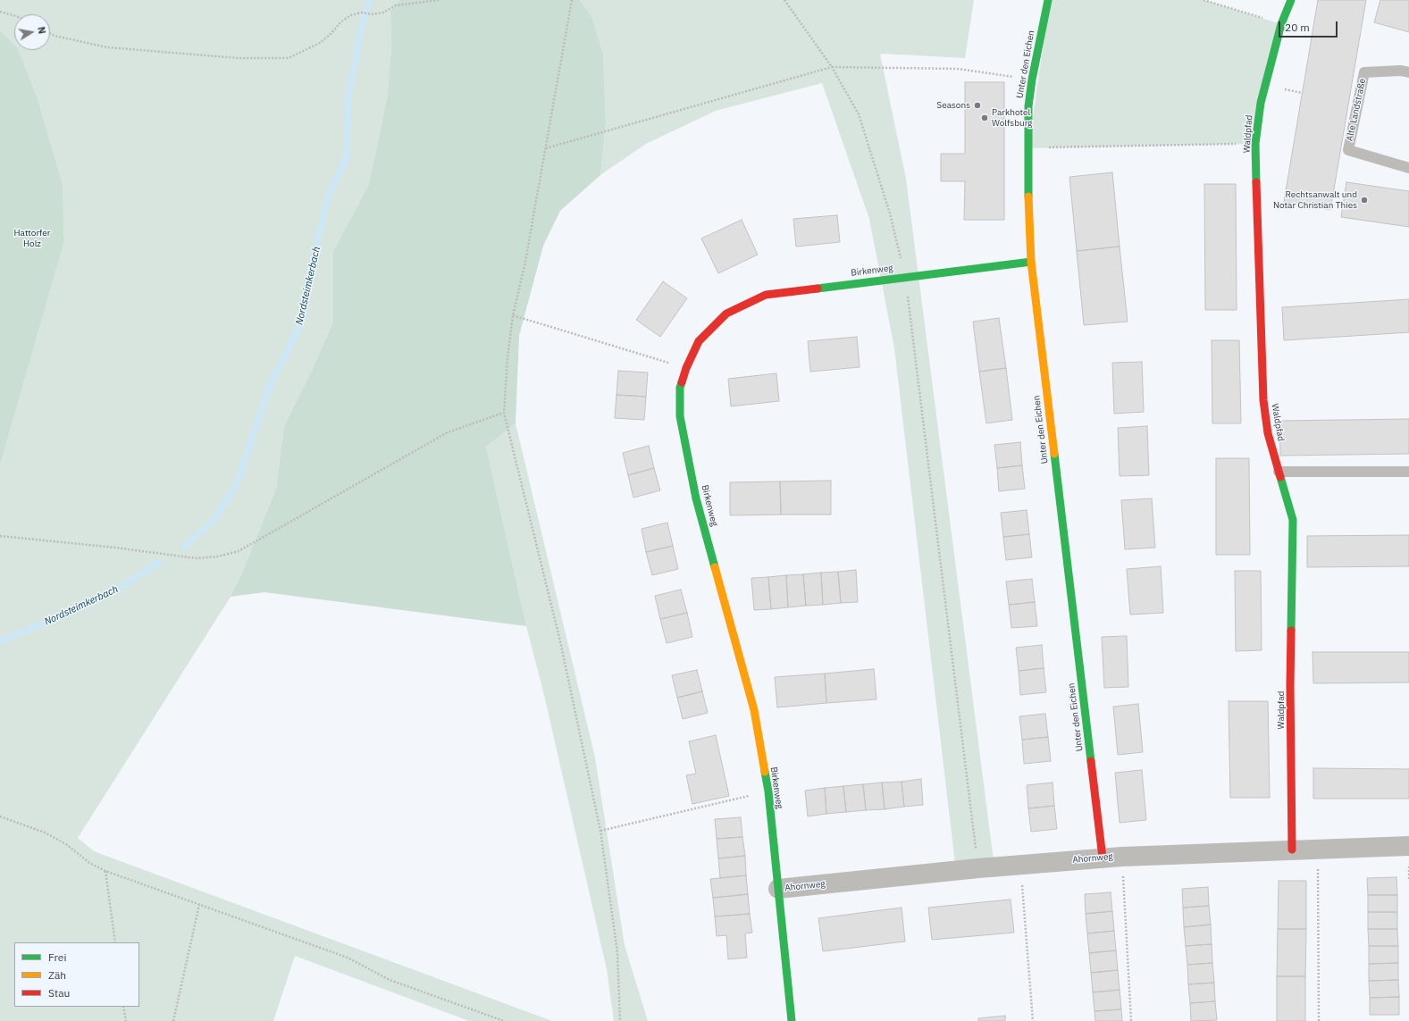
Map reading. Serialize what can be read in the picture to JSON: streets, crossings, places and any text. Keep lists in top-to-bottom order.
{
  "streets": {
    "street": [
      "Unter den Eichen",
      "Waldpfad",
      "Birkenweg",
      "Ahornweg"
    ],
    "lane": ["Alte Landstraße"]
  },
  "crossings": [
    ["Unter den Eichen", "Birkenweg"],
    ["Unter den Eichen", "Ahornweg"],
    ["Waldpfad", "Ahornweg"],
    ["Birkenweg", "Ahornweg"]
  ],
  "water": ["Nordsteimkerbach"],
  "parks": ["Hattorfer Holz"],
  "places": ["Seasons", "Parkhotel Wolfsburg", "Rechtsanwalt und Notar Christian Thies"],
  "legend": ["Frei", "Zäh", "Stau"],
  "scale_bar": "20 m",
  "north": "right"
}
